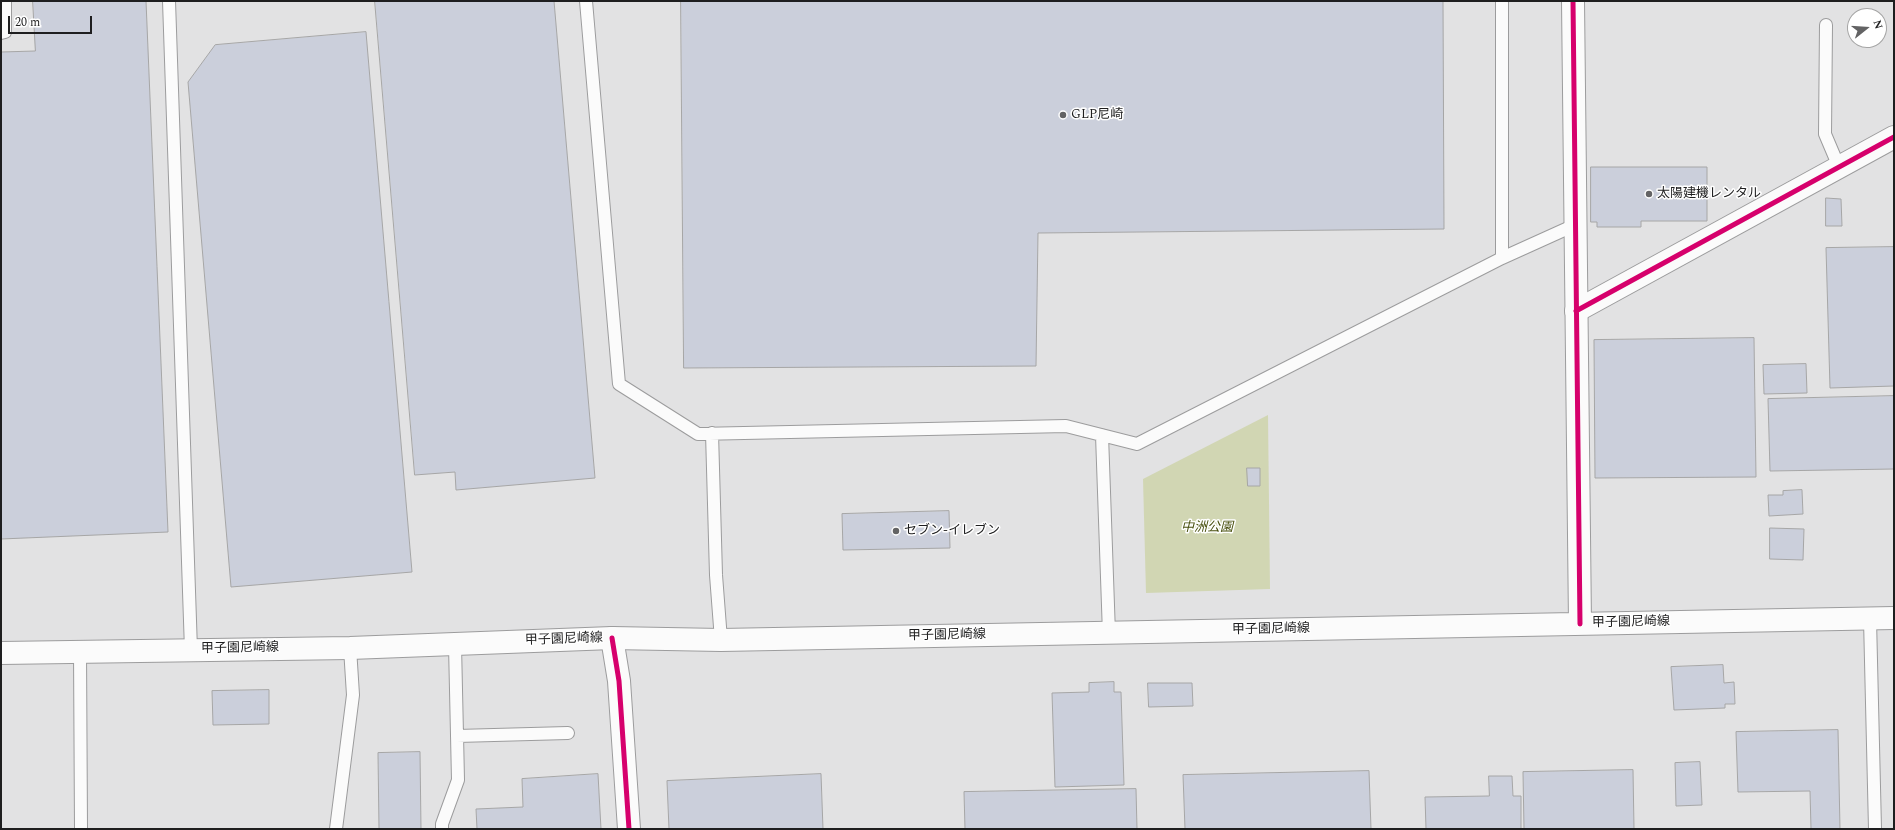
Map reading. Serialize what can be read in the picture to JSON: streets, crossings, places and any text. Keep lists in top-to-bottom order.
{
  "streets": {
    "main road": ["甲子園尼崎線"]
  },
  "parks": ["中洲公園"],
  "places": ["GLP尼崎", "太陽建機レンタル", "セブン-イレブン"],
  "scale_bar": "20 m",
  "north": "right"
}
